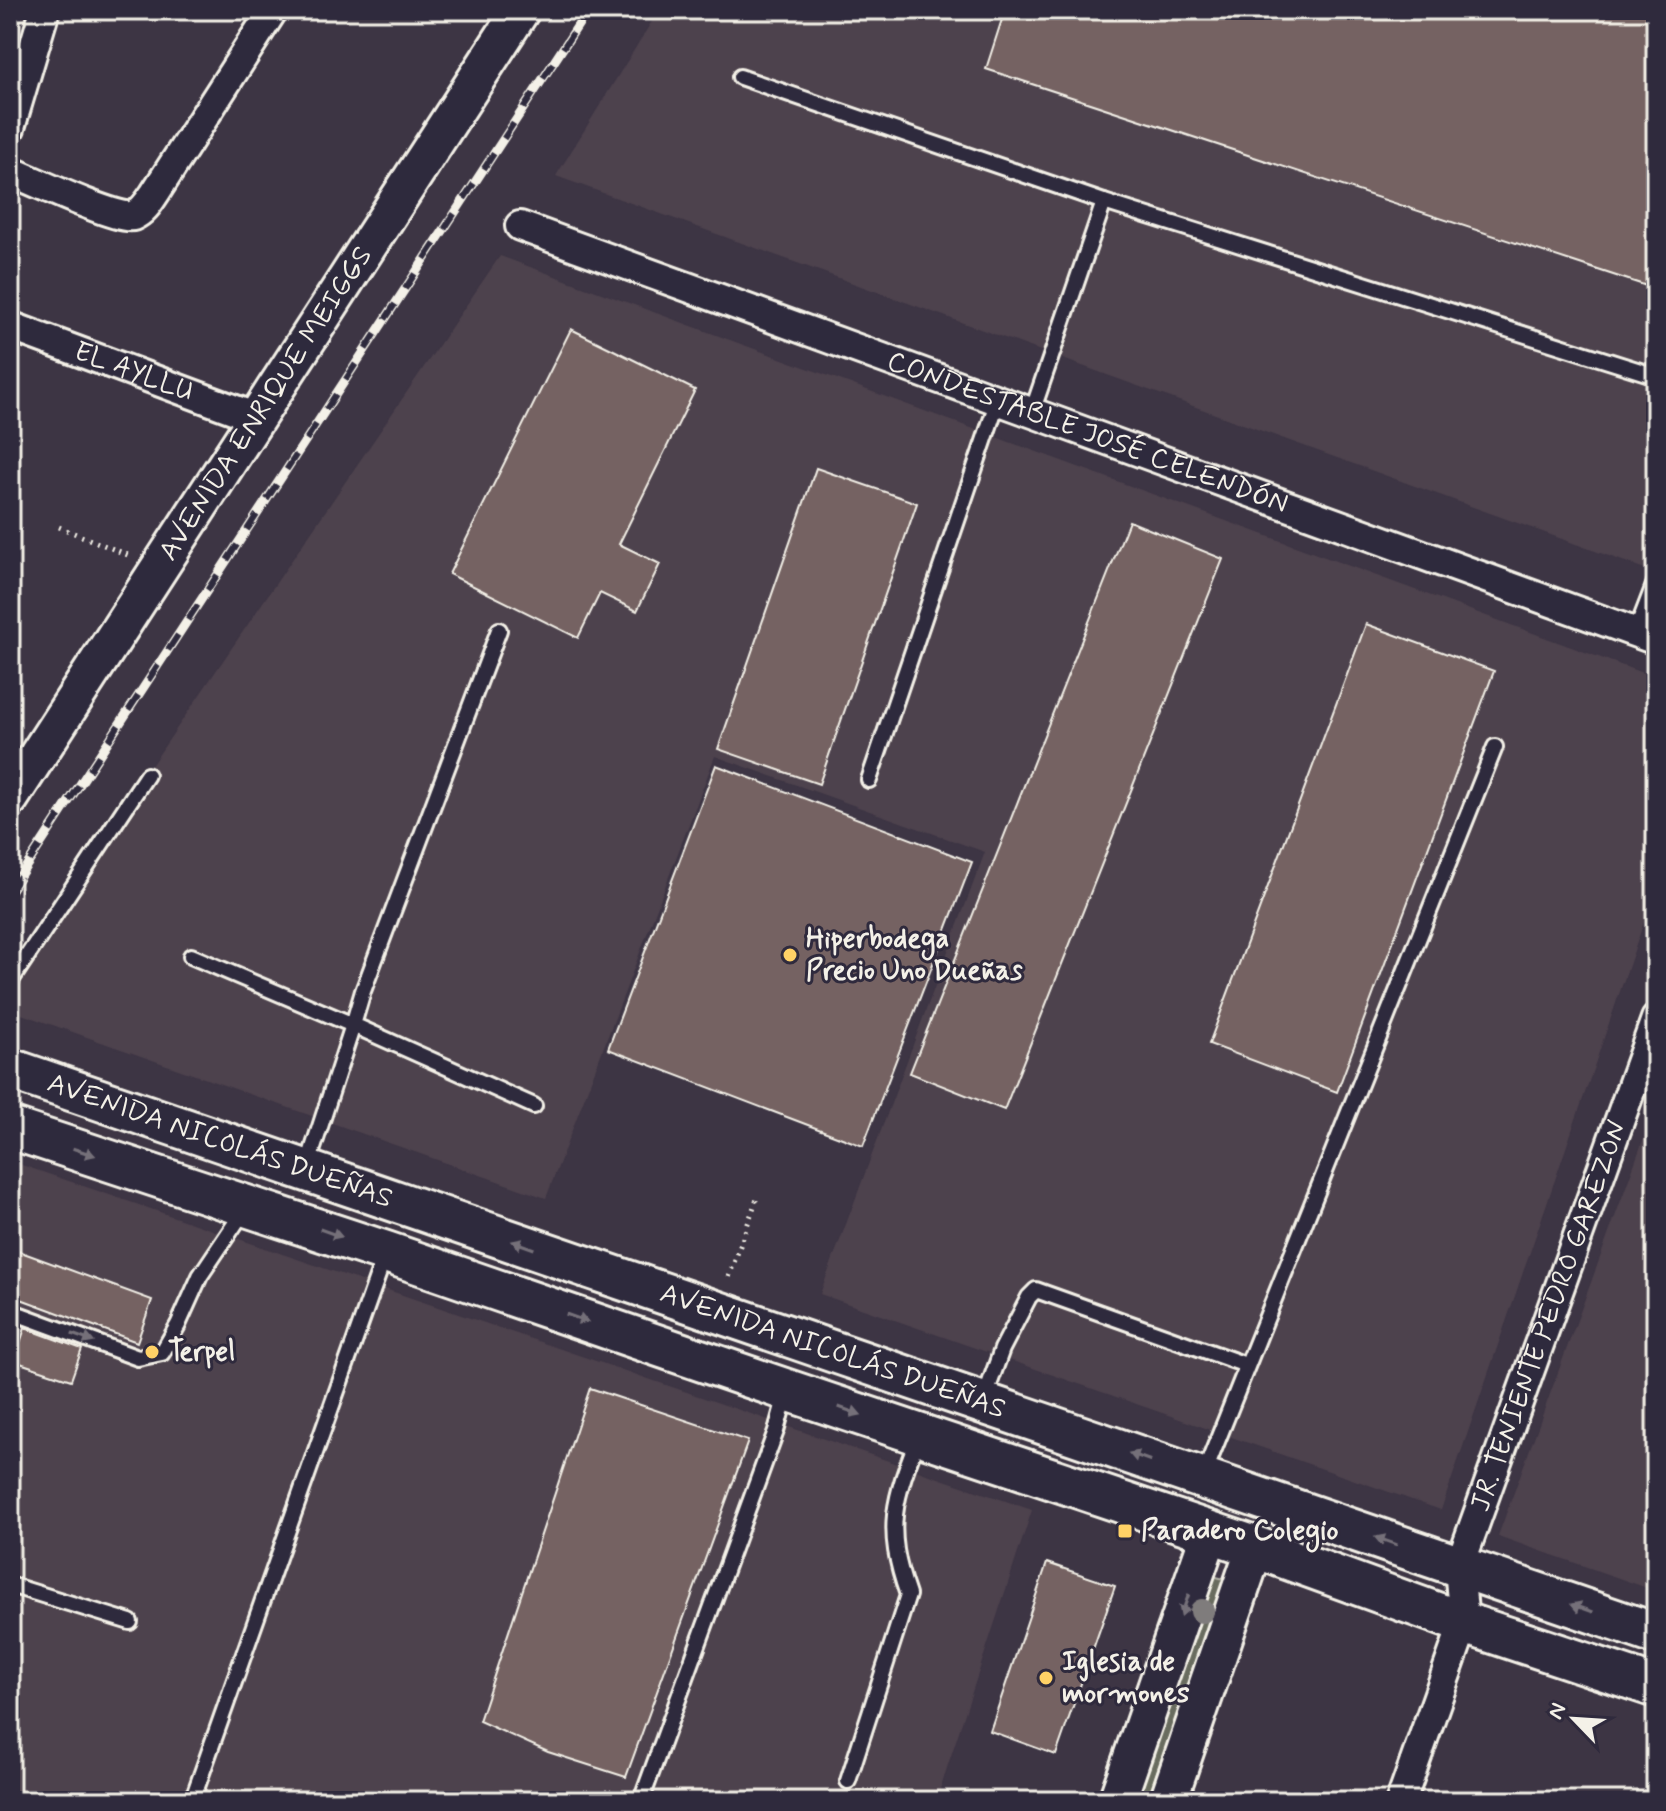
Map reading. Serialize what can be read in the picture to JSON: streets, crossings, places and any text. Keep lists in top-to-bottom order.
{
  "streets": {
    "main road": ["AVENIDA NICOLÁS DUEÑAS"],
    "street": [
      "EL AYLLU",
      "AVENIDA ENRIQUE MEIGGS",
      "CONDESTABLE JOSÉ CELENDÓN",
      "JR. TENIENTE PEDRO GAREZON"
    ]
  },
  "crossings": [
    ["EL AYLLU", "AVENIDA ENRIQUE MEIGGS"],
    ["AVENIDA NICOLÁS DUEÑAS", "JR. TENIENTE PEDRO GAREZON"]
  ],
  "places": {
    "other": ["Hiperbodega Precio Uno Dueñas", "Terpel", "Iglesia de mormones"],
    "transit": ["Paradero Colegio"]
  },
  "north": "top left"
}
